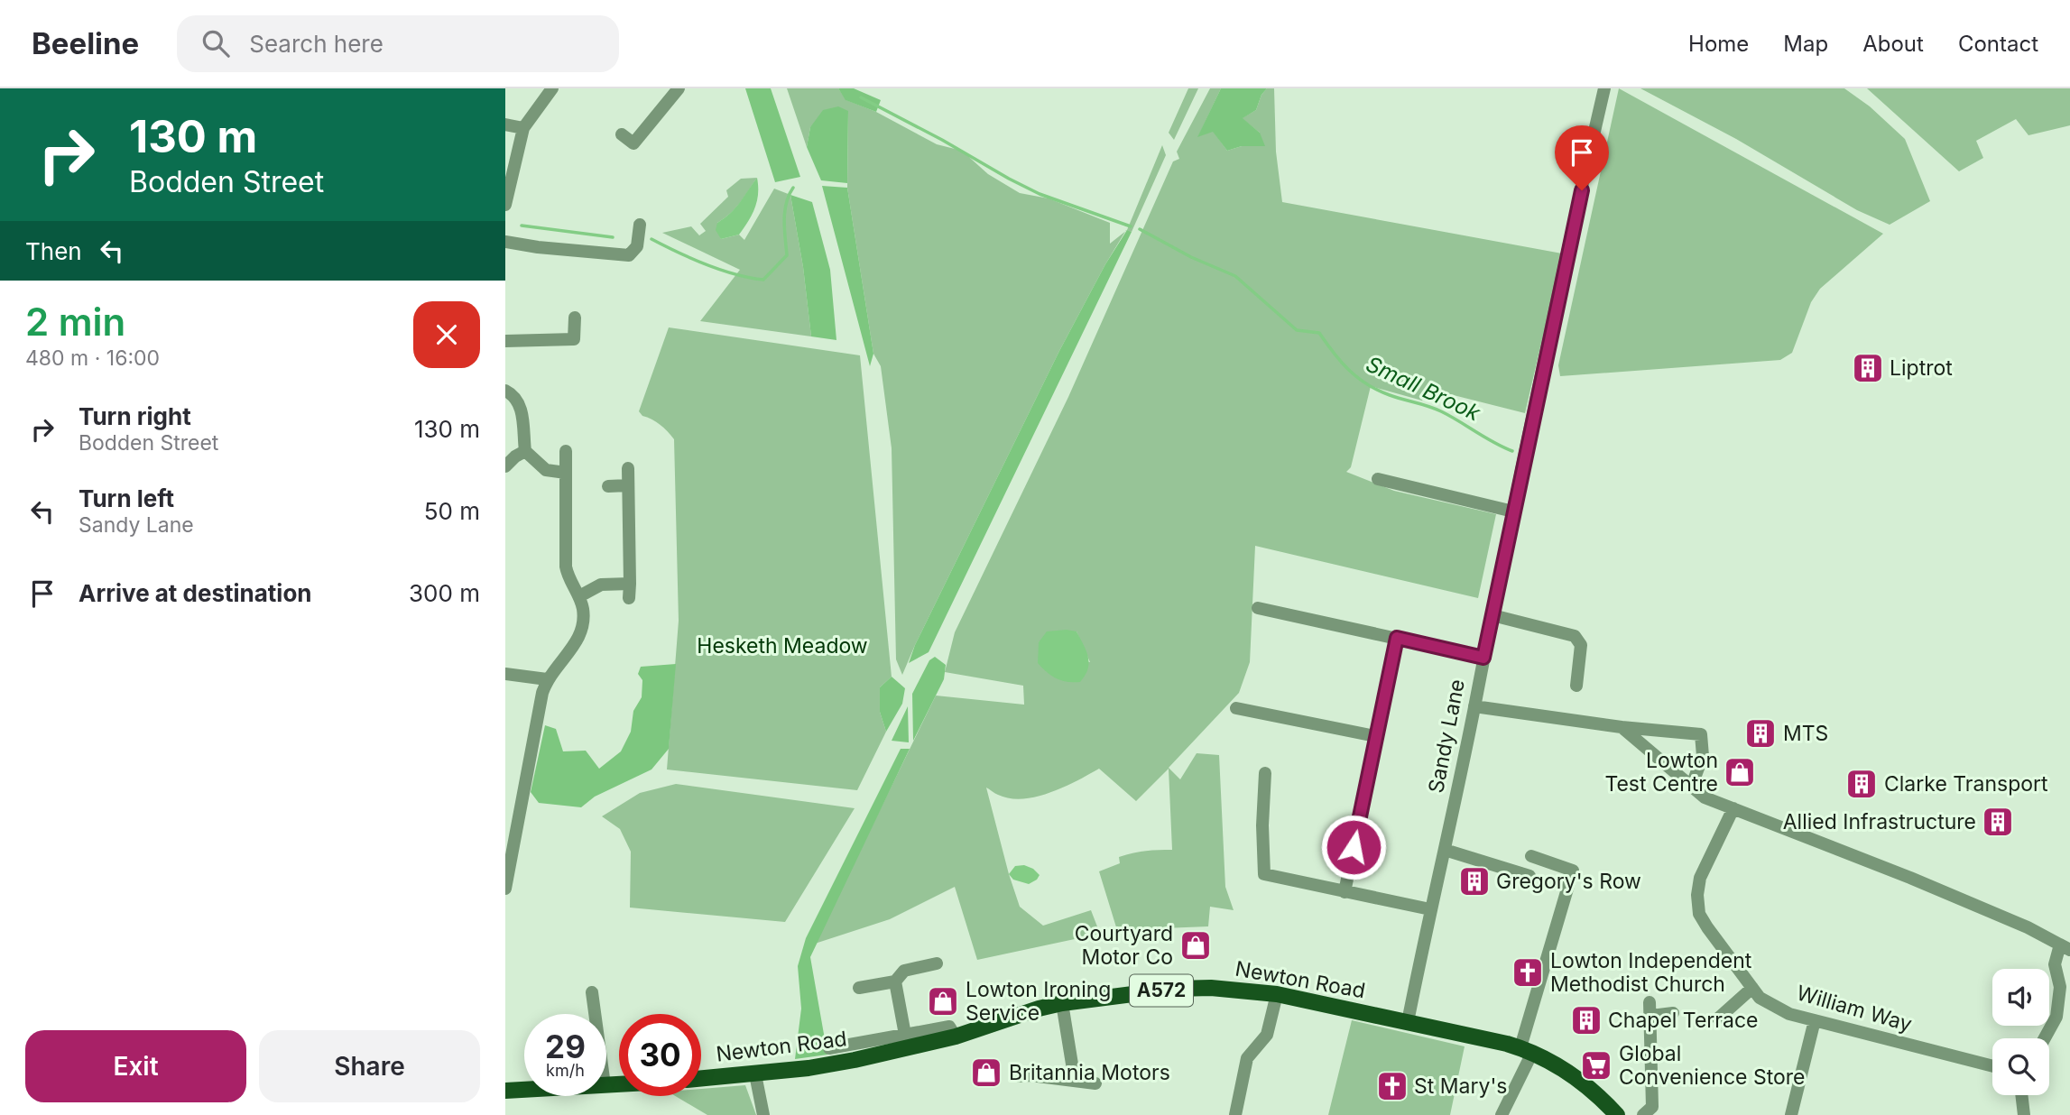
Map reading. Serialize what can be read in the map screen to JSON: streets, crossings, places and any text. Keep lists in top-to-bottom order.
{
  "streets": {
    "main road": ["Newton Road", "A572"],
    "street": ["Sandy Lane", "William Way"]
  },
  "crossings": [
    ["Sandy Lane", "Newton Road"]
  ],
  "water": ["Small Brook"],
  "parks": ["Hesketh Meadow"],
  "places": {
    "building": [
      "Liptrot",
      "MTS",
      "Clarke Transport",
      "Allied Infrastructure",
      "Gregory's Row",
      "Chapel Terrace"
    ],
    "shop": [
      "Lowton Test Centre",
      "Courtyard Motor Co",
      "Lowton Ironing Service",
      "Britannia Motors"
    ],
    "church": ["Lowton Independent Methodist Church", "St Mary's"],
    "supermarket": ["Global Convenience Store"]
  },
  "page": {
    "header": "Beeline",
    "search": "Search here",
    "nav": [
      "Home",
      "Map",
      "About",
      "Contact"
    ],
    "turn": ["130 m", "Bodden Street"],
    "then": "Then",
    "heading": ["2 min", "480 m · 16:00"],
    "list": [
      {
        "name": "Turn right",
        "note": "Bodden Street",
        "value": "130 m"
      },
      {
        "name": "Turn left",
        "note": "Sandy Lane",
        "value": "50 m"
      },
      {
        "name": "Arrive at destination",
        "value": "300 m"
      }
    ],
    "speed": "29 km/h",
    "limit": "30",
    "buttons": ["Exit", "Share"]
  }
}
